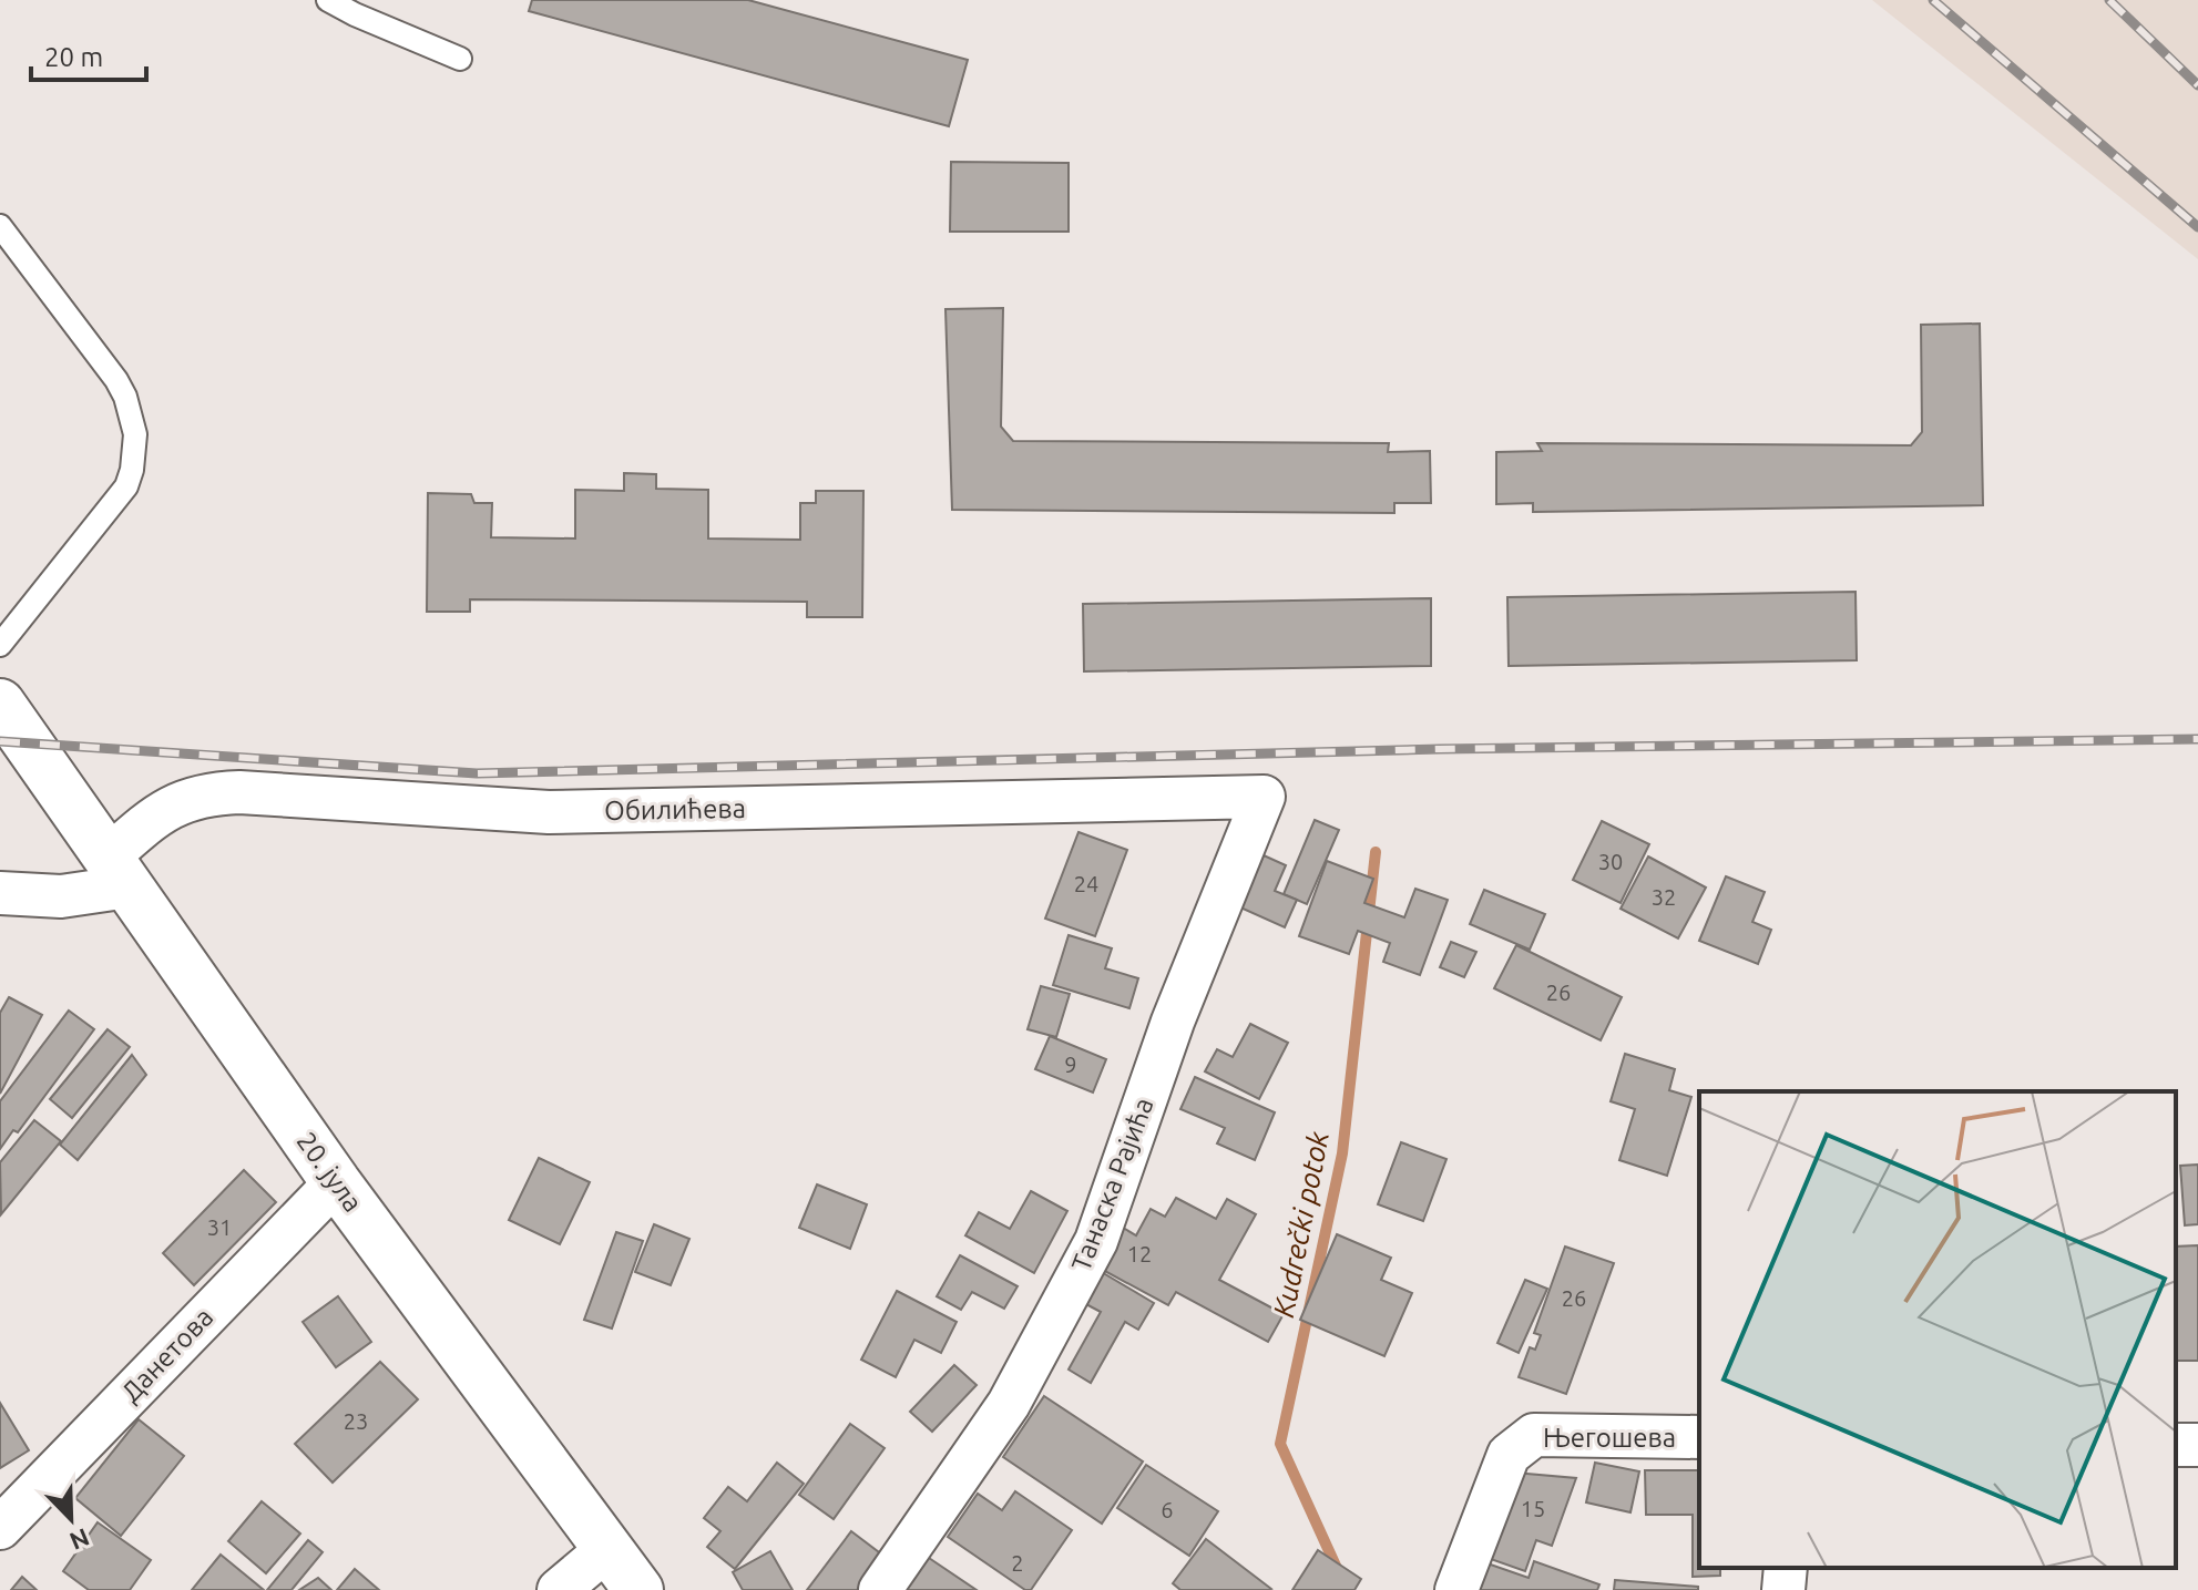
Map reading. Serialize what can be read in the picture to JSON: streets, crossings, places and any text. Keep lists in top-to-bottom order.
{
  "streets": {
    "main road": ["20. јула"],
    "street": [
      "Обилићева",
      "Танаска Рајића",
      "Данетова",
      "Његошева"
    ]
  },
  "crossings": [
    ["Обилићева", "20. јула"],
    ["Обилићева", "Танаска Рајића"],
    ["20. јула", "Данетова"]
  ],
  "water": ["Kudrečki potok"],
  "house_numbers": [
    "30",
    "24",
    "32",
    "26",
    "9",
    "31",
    "12",
    "26",
    "23",
    "15",
    "6",
    "2"
  ],
  "scale_bar": "20 m",
  "north": "bottom right"
}
